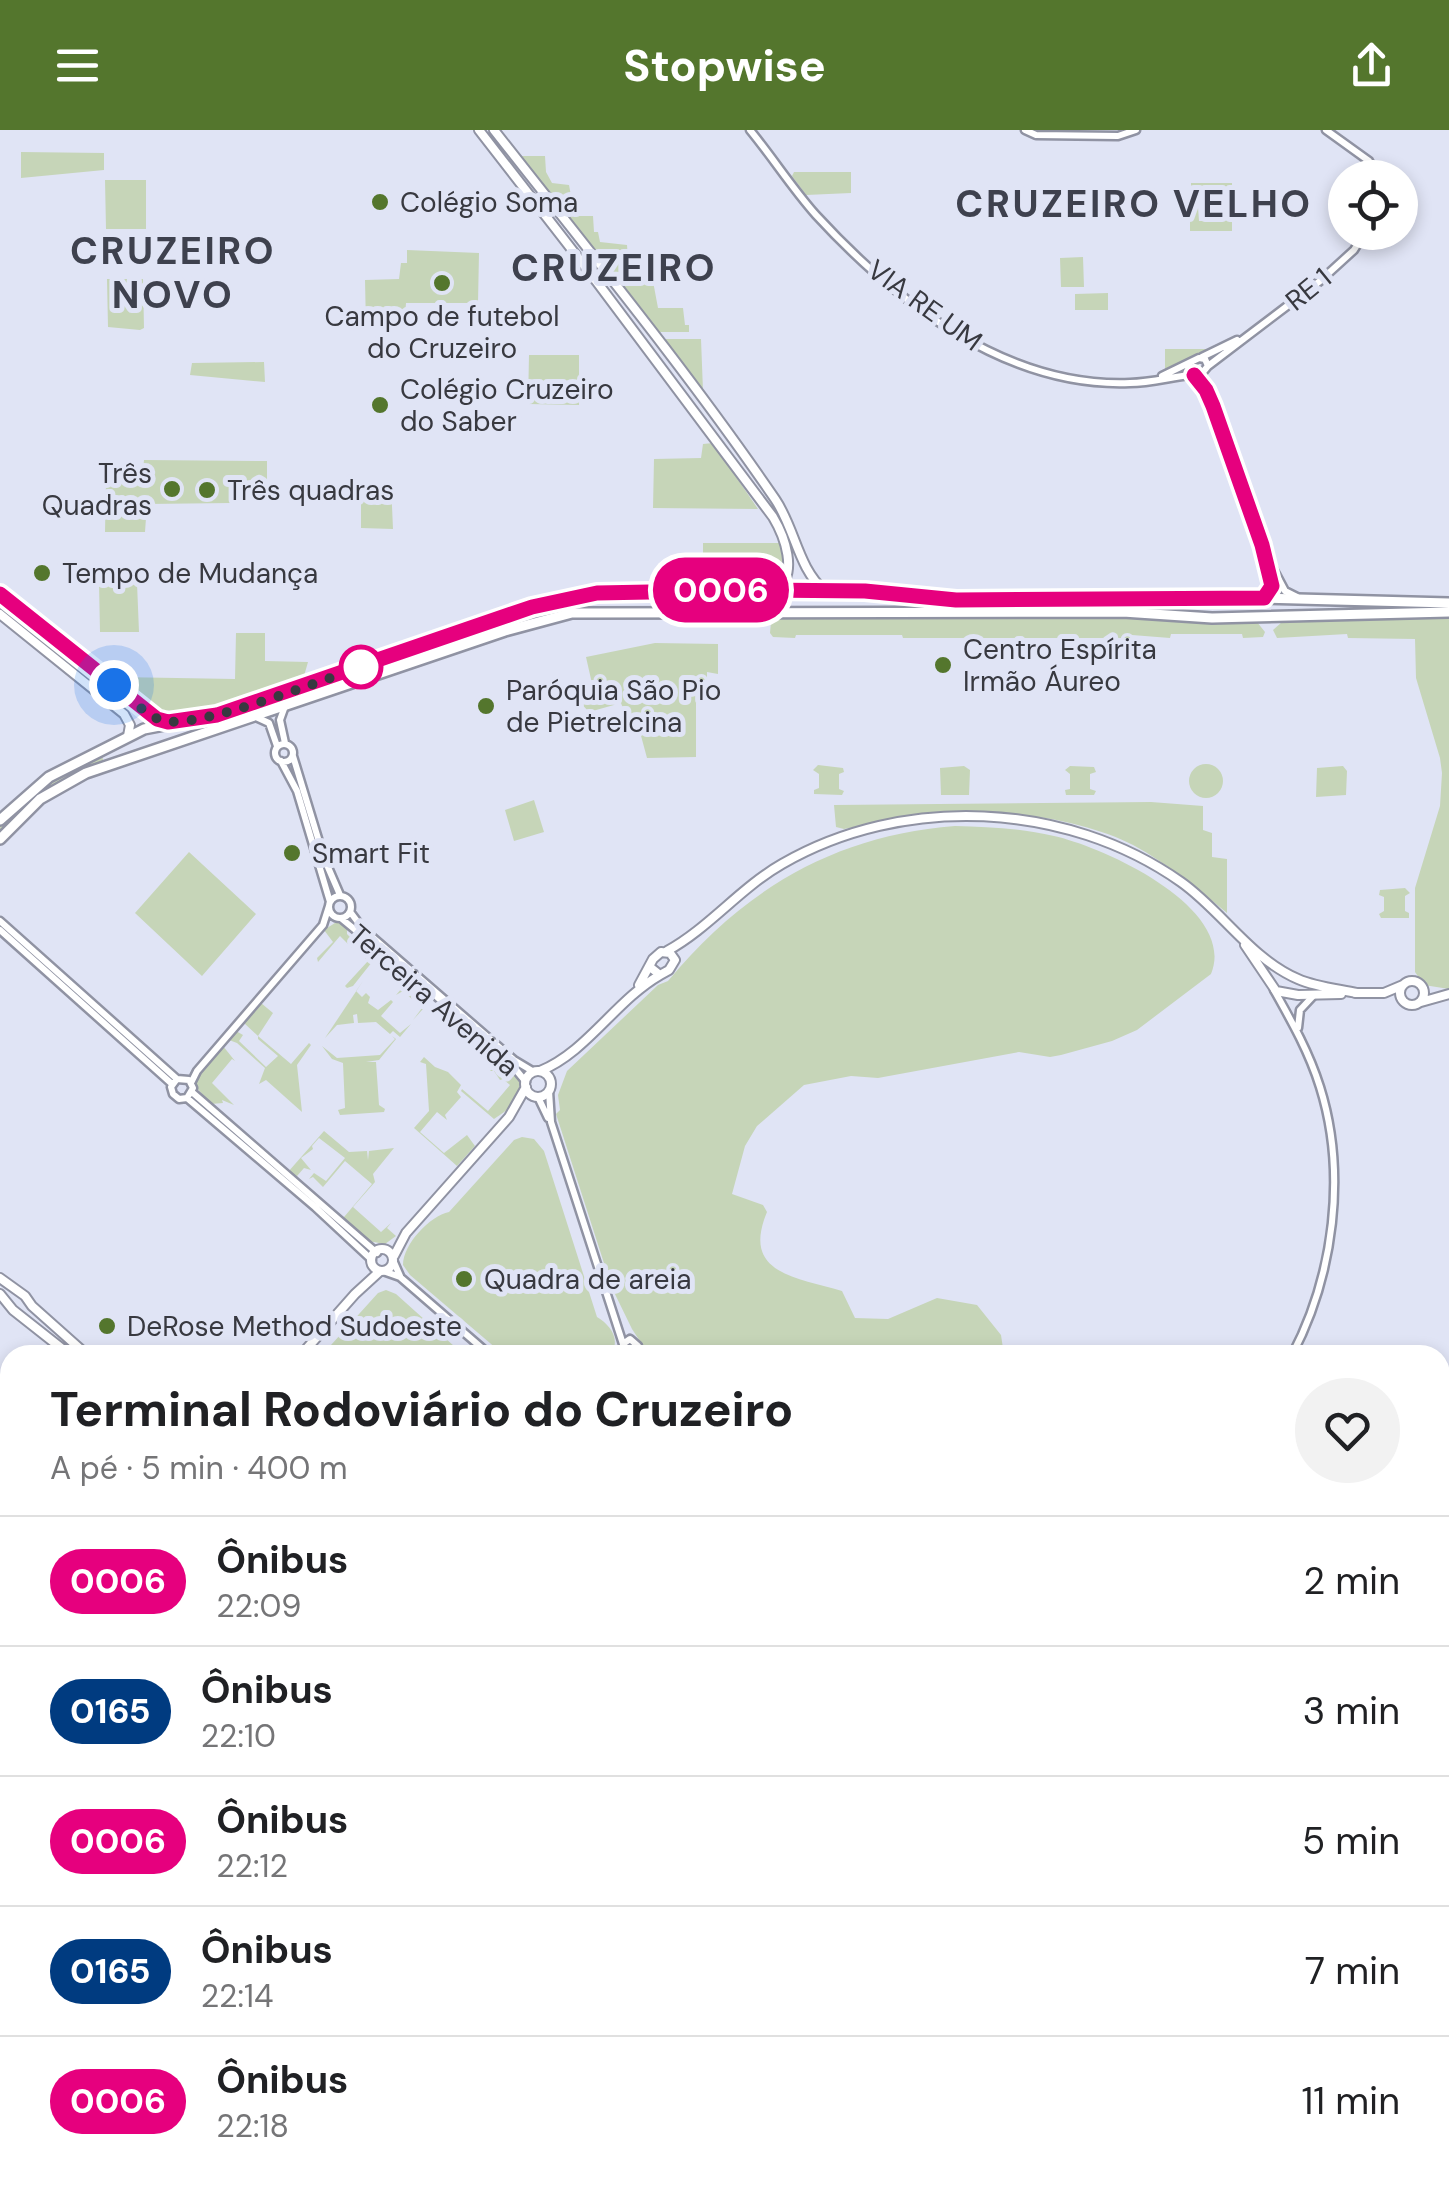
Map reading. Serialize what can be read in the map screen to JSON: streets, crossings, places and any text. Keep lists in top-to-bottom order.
{
  "streets": {
    "street": ["RE 1", "VIA RE UM", "Terceira Avenida"]
  },
  "crossings": [
    ["RE 1", "VIA RE UM"]
  ],
  "districts": ["CRUZEIRO VELHO", "CRUZEIRO NOVO", "CRUZEIRO"],
  "places": [
    "Colégio Soma",
    "Campo de futebol do Cruzeiro",
    "Colégio Cruzeiro do Saber",
    "Três Quadras",
    "Três quadras",
    "Tempo de Mudança",
    "Centro Espírita Irmão Áureo",
    "Paróquia São Pio de Pietrelcina",
    "Smart Fit",
    "Quadra de areia",
    "DeRose Method Sudoeste"
  ],
  "lines": ["bus line 0006"],
  "page": {
    "header": "Stopwise",
    "on_map": "0006",
    "heading": ["Terminal Rodoviário do Cruzeiro", "A pé · 5 min · 400 m"],
    "list": [
      {
        "mark": "0006",
        "name": "Ônibus",
        "note": "22:09",
        "value": "2 min"
      },
      {
        "mark": "0165",
        "name": "Ônibus",
        "note": "22:10",
        "value": "3 min"
      },
      {
        "mark": "0006",
        "name": "Ônibus",
        "note": "22:12",
        "value": "5 min"
      },
      {
        "mark": "0165",
        "name": "Ônibus",
        "note": "22:14",
        "value": "7 min"
      },
      {
        "mark": "0006",
        "name": "Ônibus",
        "note": "22:18",
        "value": "11 min"
      }
    ]
  }
}
